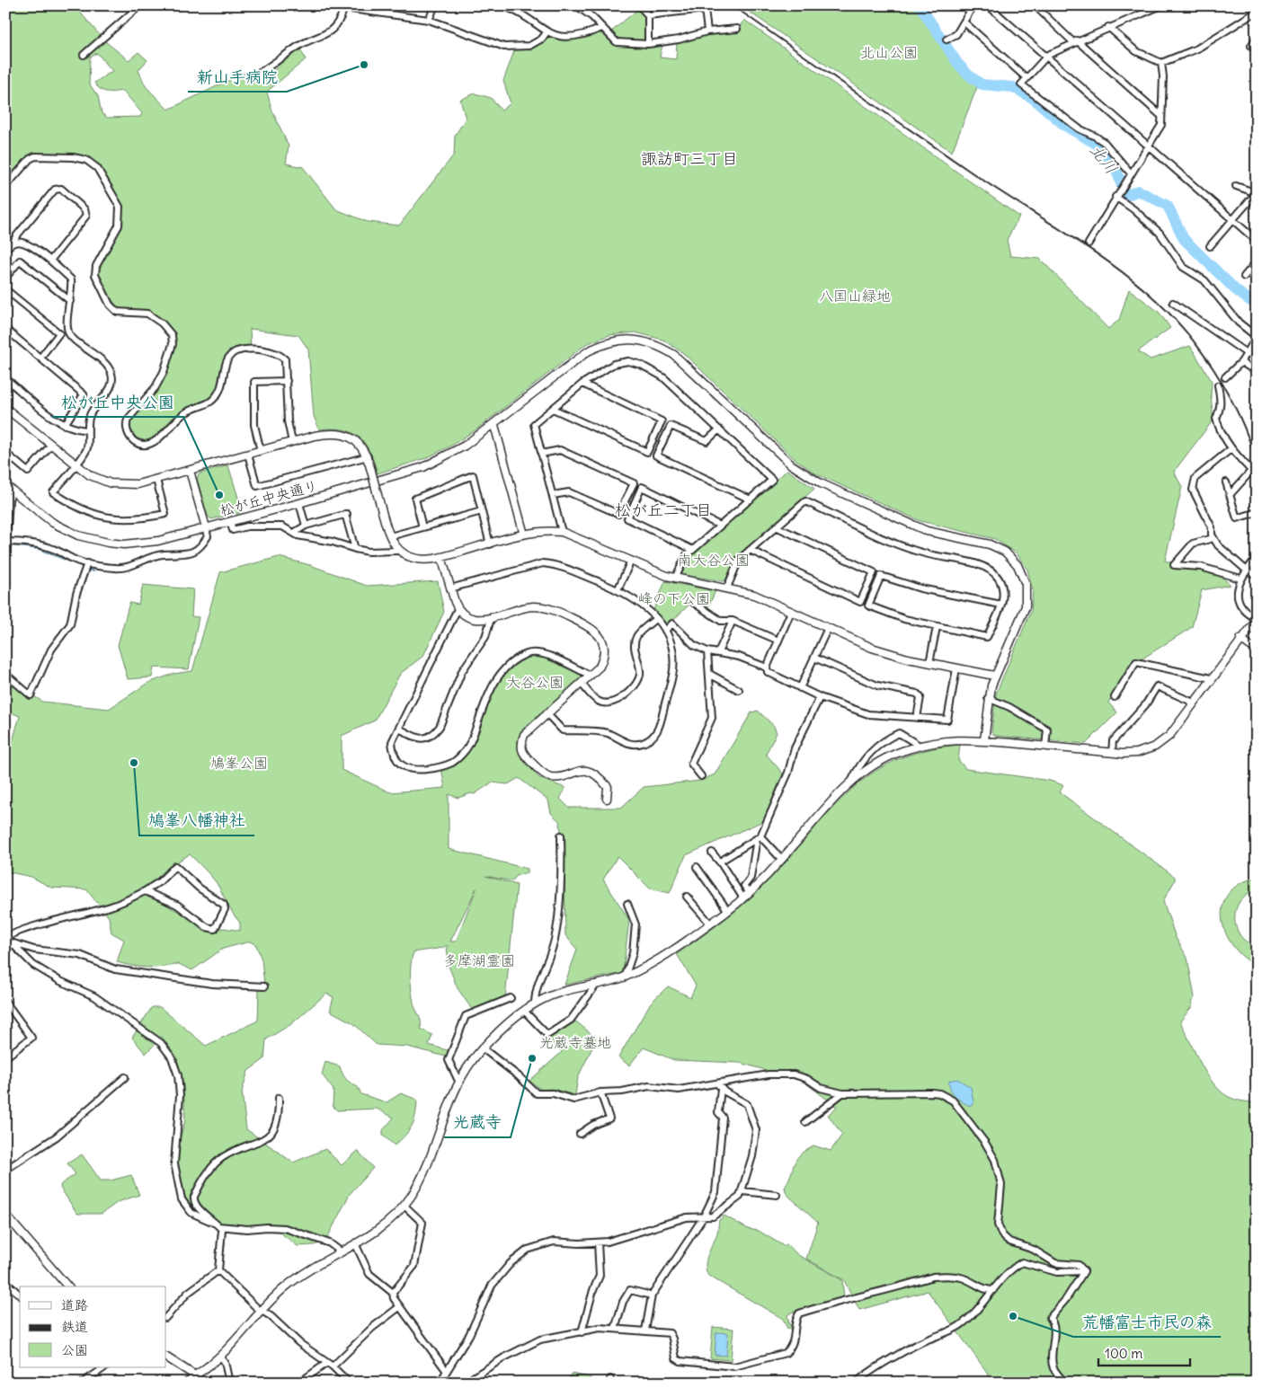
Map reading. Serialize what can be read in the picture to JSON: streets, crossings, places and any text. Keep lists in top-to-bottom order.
{
  "streets": {
    "street": ["松が丘中央通り"]
  },
  "districts": ["諏訪町三丁目", "松が丘二丁目"],
  "water": ["北川"],
  "parks": [
    "北山公園",
    "八国山緑地",
    "南大谷公園",
    "峰の下公園",
    "大谷公園",
    "鳩峯公園",
    "多摩湖霊園",
    "光蔵寺墓地"
  ],
  "places": [
    "新山手病院",
    "松が丘中央公園",
    "鳩峯八幡神社",
    "光蔵寺",
    "荒幡富士市民の森"
  ],
  "legend": ["道路", "鉄道", "公園"],
  "scale_bar": "100 m"
}
